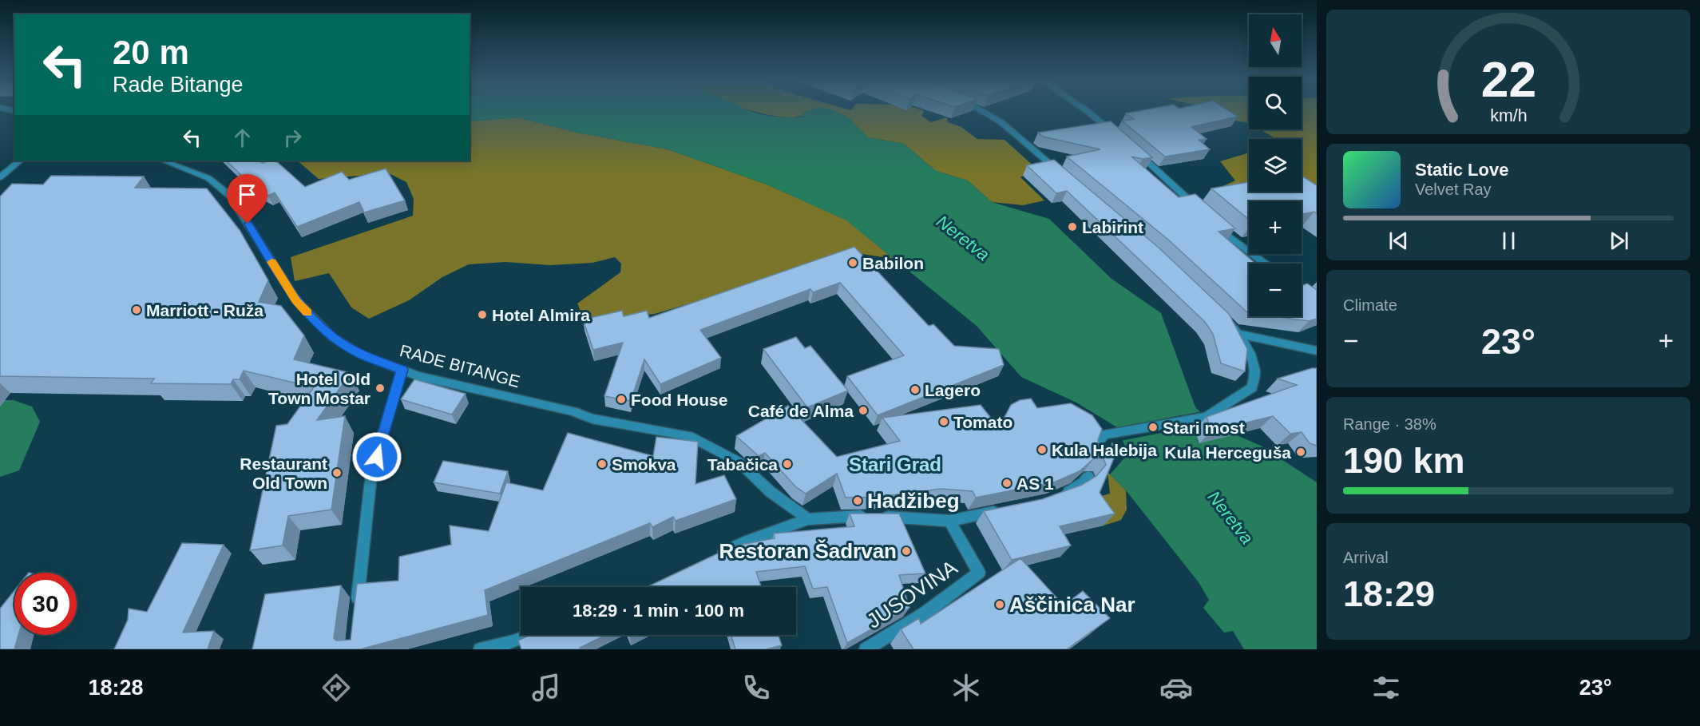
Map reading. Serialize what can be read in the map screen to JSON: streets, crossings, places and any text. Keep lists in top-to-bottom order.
{
  "streets": {
    "street": ["RADE BITANGE", "JUSOVINA"]
  },
  "districts": ["Stari Grad"],
  "water": ["Neretva"],
  "places": [
    "Labirint",
    "Babilon",
    "Marriott - Ruža",
    "Hotel Almira",
    "Hotel Old Town Mostar",
    "Lagero",
    "Food House",
    "Café de Alma",
    "Tomato",
    "Stari most",
    "Kula Halebija",
    "Kula Herceguša",
    "Smokva",
    "Tabačica",
    "Restaurant Old Town",
    "AS 1",
    "Hadžibeg",
    "Restoran Šadrvan",
    "Aščinica Nar"
  ],
  "north": "top",
  "page": {
    "map_buttons": ["+", "−"],
    "turn": ["20 m", "Rade Bitange"],
    "song": ["Static Love", "Velvet Ray"],
    "tile": [
      "Climate",
      ["Range · 38%", "190 km"],
      ["Arrival", "18:29"]
    ],
    "heat": ["−", "23°", "+"],
    "limit": "30",
    "trip": "18:29 · 1 min · 100 m",
    "tabs": ["18:28", "23°"],
    "gauge": ["22", "km/h"]
  }
}
